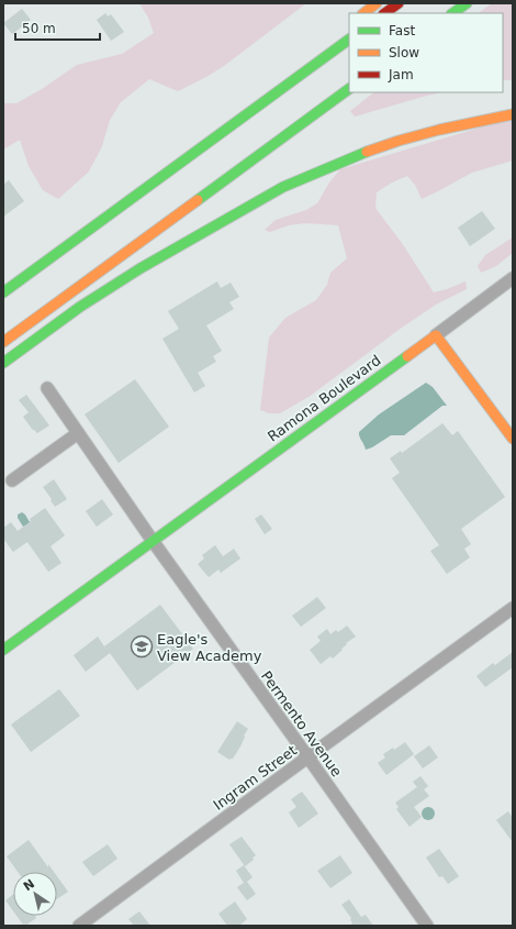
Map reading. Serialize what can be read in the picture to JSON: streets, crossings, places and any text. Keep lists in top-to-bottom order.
{
  "streets": {
    "main road": ["Ramona Boulevard"],
    "street": ["Permento Avenue", "Ingram Street"]
  },
  "crossings": [
    ["Ramona Boulevard", "Permento Avenue"],
    ["Permento Avenue", "Ingram Street"]
  ],
  "places": {
    "school or university": ["Eagle's View Academy"]
  },
  "legend": ["Fast", "Slow", "Jam"],
  "scale_bar": "50 m",
  "north": "top left"
}
